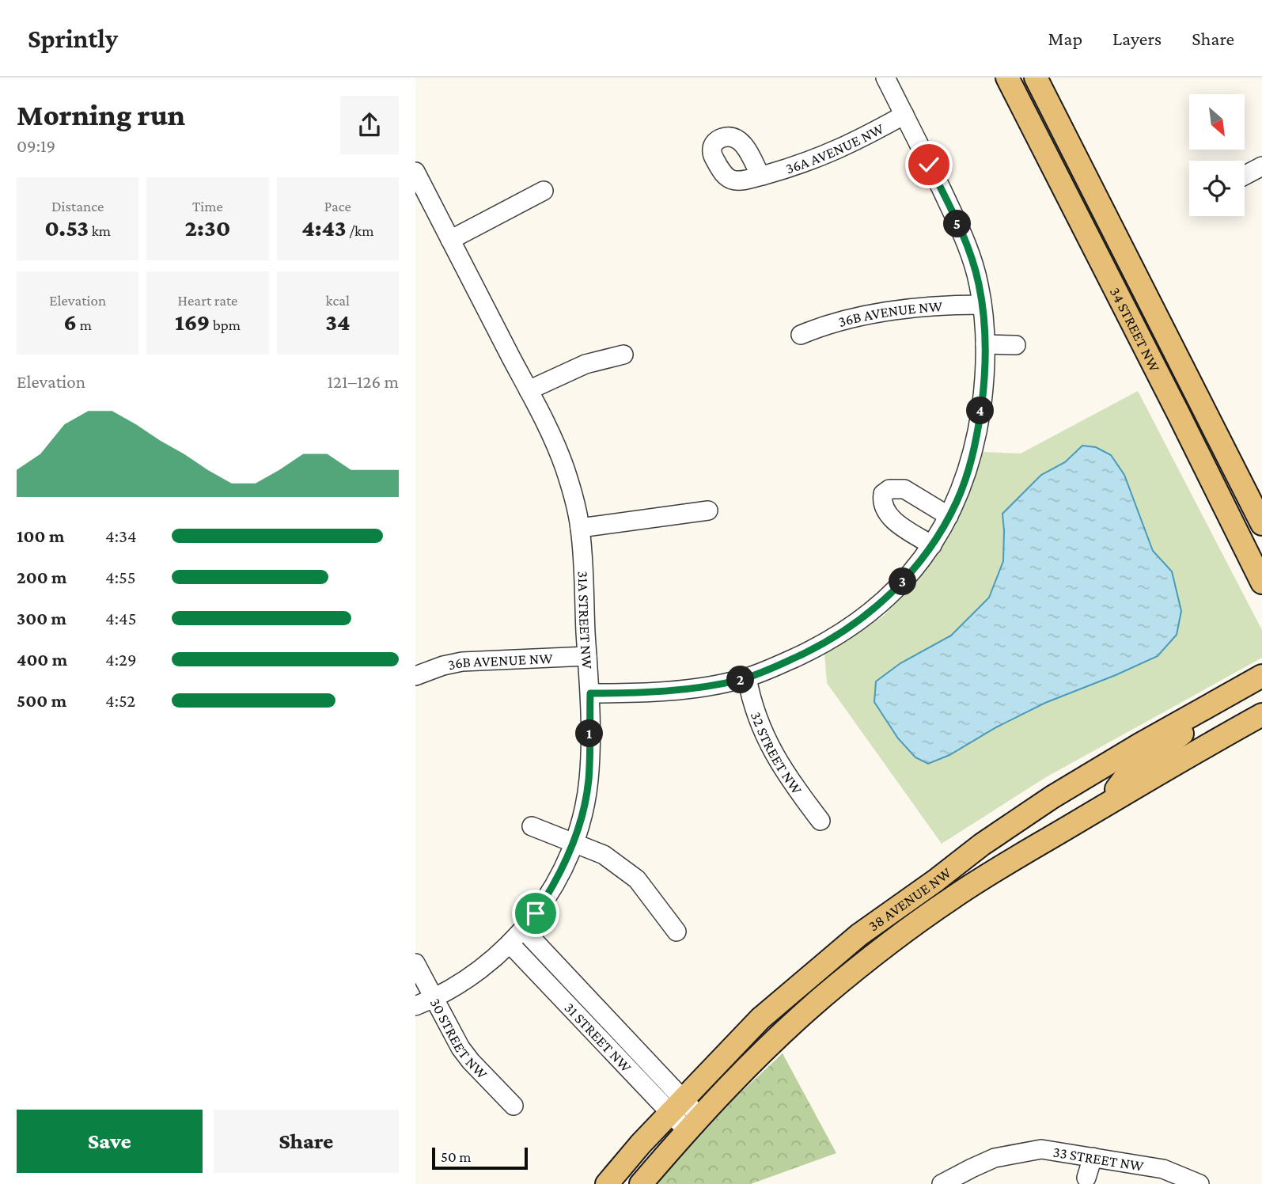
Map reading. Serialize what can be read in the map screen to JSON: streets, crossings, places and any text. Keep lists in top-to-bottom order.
{
  "streets": {
    "main road": ["34 STREET NW", "38 AVENUE NW"],
    "street": [
      "36A AVENUE NW",
      "36B AVENUE NW",
      "31A STREET NW",
      "32 STREET NW",
      "30 STREET NW",
      "31 STREET NW",
      "33 STREET NW"
    ]
  },
  "crossings": [
    ["36B AVENUE NW", "31A STREET NW"],
    ["31A STREET NW", "30 STREET NW"],
    ["31A STREET NW", "31 STREET NW"],
    ["38 AVENUE NW", "31 STREET NW"]
  ],
  "scale_bar": "50 m",
  "north": "bottom right",
  "page": {
    "header": "Sprintly",
    "nav": ["Map", "Layers", "Share"],
    "heading": ["Morning run", "09:19"],
    "stats": [
      ["Distance", "0.53 km"],
      ["Time", "2:30"],
      ["Pace", "4:43 /km"],
      ["Elevation", "6 m"],
      ["Heart rate", "169 bpm"],
      ["kcal", "34"]
    ],
    "pins": [
      "5",
      "4",
      "3",
      "2",
      "1"
    ],
    "chart": ["Elevation", "121–126 m"],
    "list": [
      {
        "name": "100 m",
        "note": "4:34"
      },
      {
        "name": "200 m",
        "note": "4:55"
      },
      {
        "name": "300 m",
        "note": "4:45"
      },
      {
        "name": "400 m",
        "note": "4:29"
      },
      {
        "name": "500 m",
        "note": "4:52"
      }
    ],
    "buttons": ["Save", "Share"],
    "scale": "50 m"
  }
}
